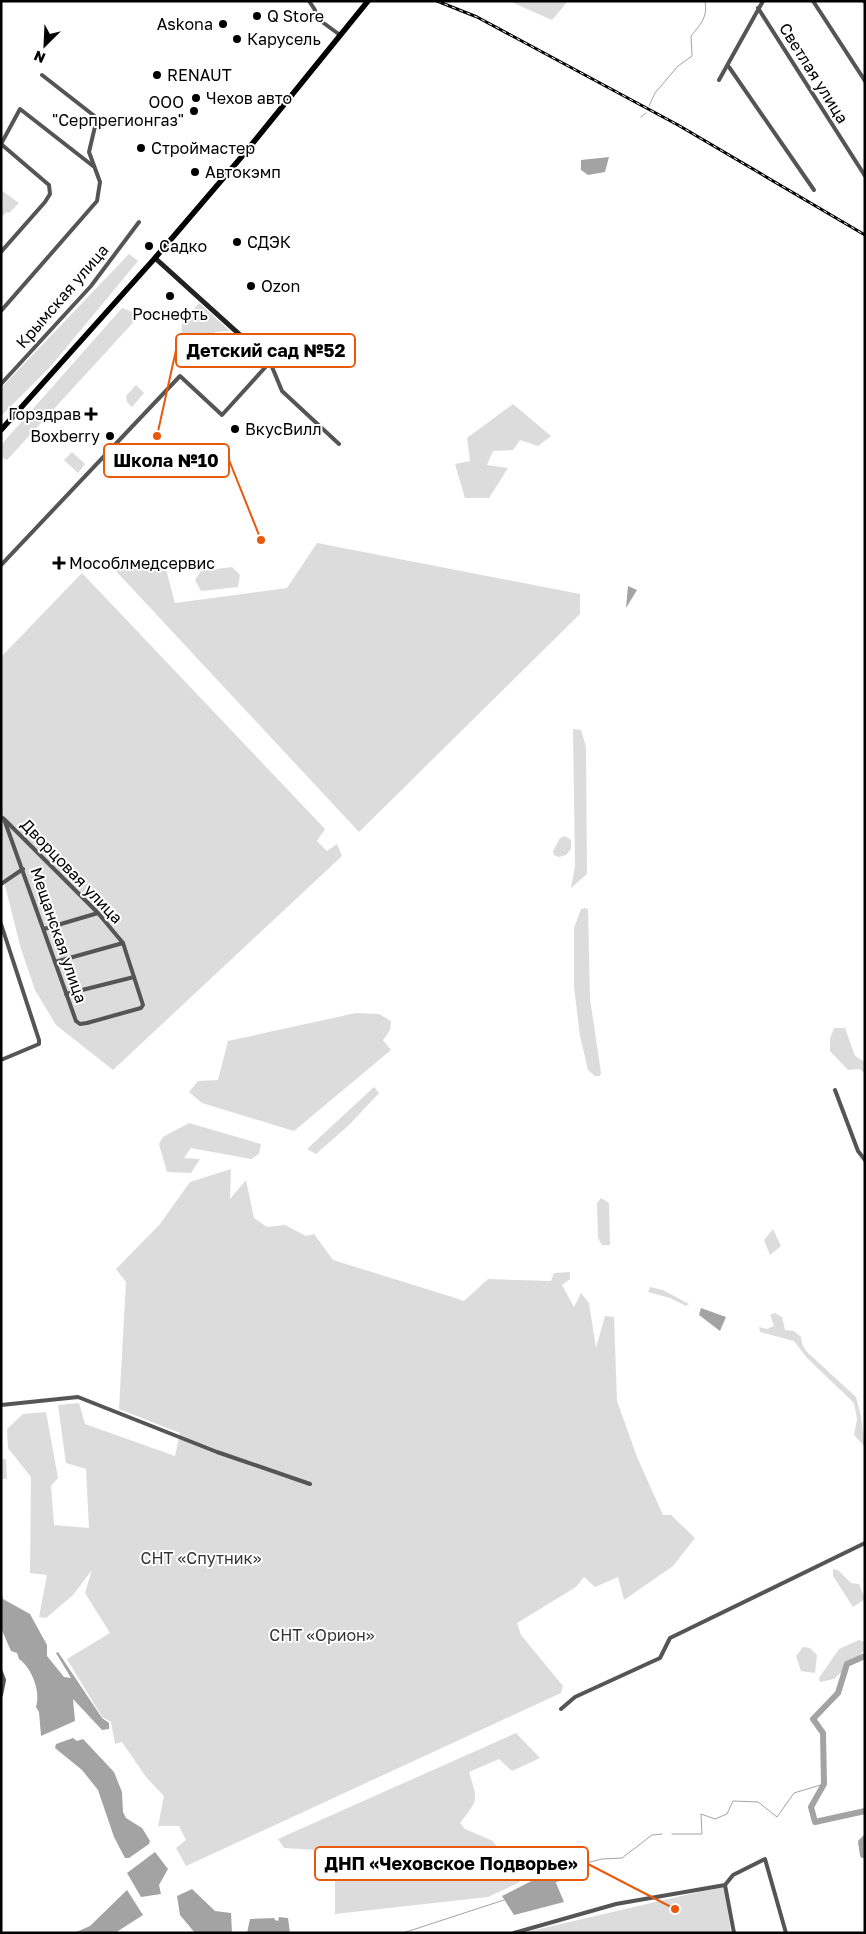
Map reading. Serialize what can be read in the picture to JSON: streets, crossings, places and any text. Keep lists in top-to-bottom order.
{
  "streets": {
    "street": [
      "Светлая улица",
      "Крымская улица",
      "Дворцовая улица",
      "Мещанская улица"
    ]
  },
  "crossings": [
    ["Дворцовая улица", "Мещанская улица"]
  ],
  "parks": ["СНТ «Спутник»", "СНТ «Орион»"],
  "places": {
    "other": [
      "Q Store",
      "Askona",
      "Карусель",
      "RENAUT",
      "Чехов авто",
      "ООО \"Серпрегионгаз\"",
      "Строймастер",
      "Автокэмп",
      "СДЭК",
      "Садко",
      "Ozon",
      "Роснефть",
      "ВкусВилл",
      "Boxberry",
      "Детский сад №52",
      "Школа №10",
      "ДНП «Чеховское Подворье»"
    ],
    "health": ["Горздрав", "Мособлмедсервис"]
  },
  "north": "bottom left"
}
